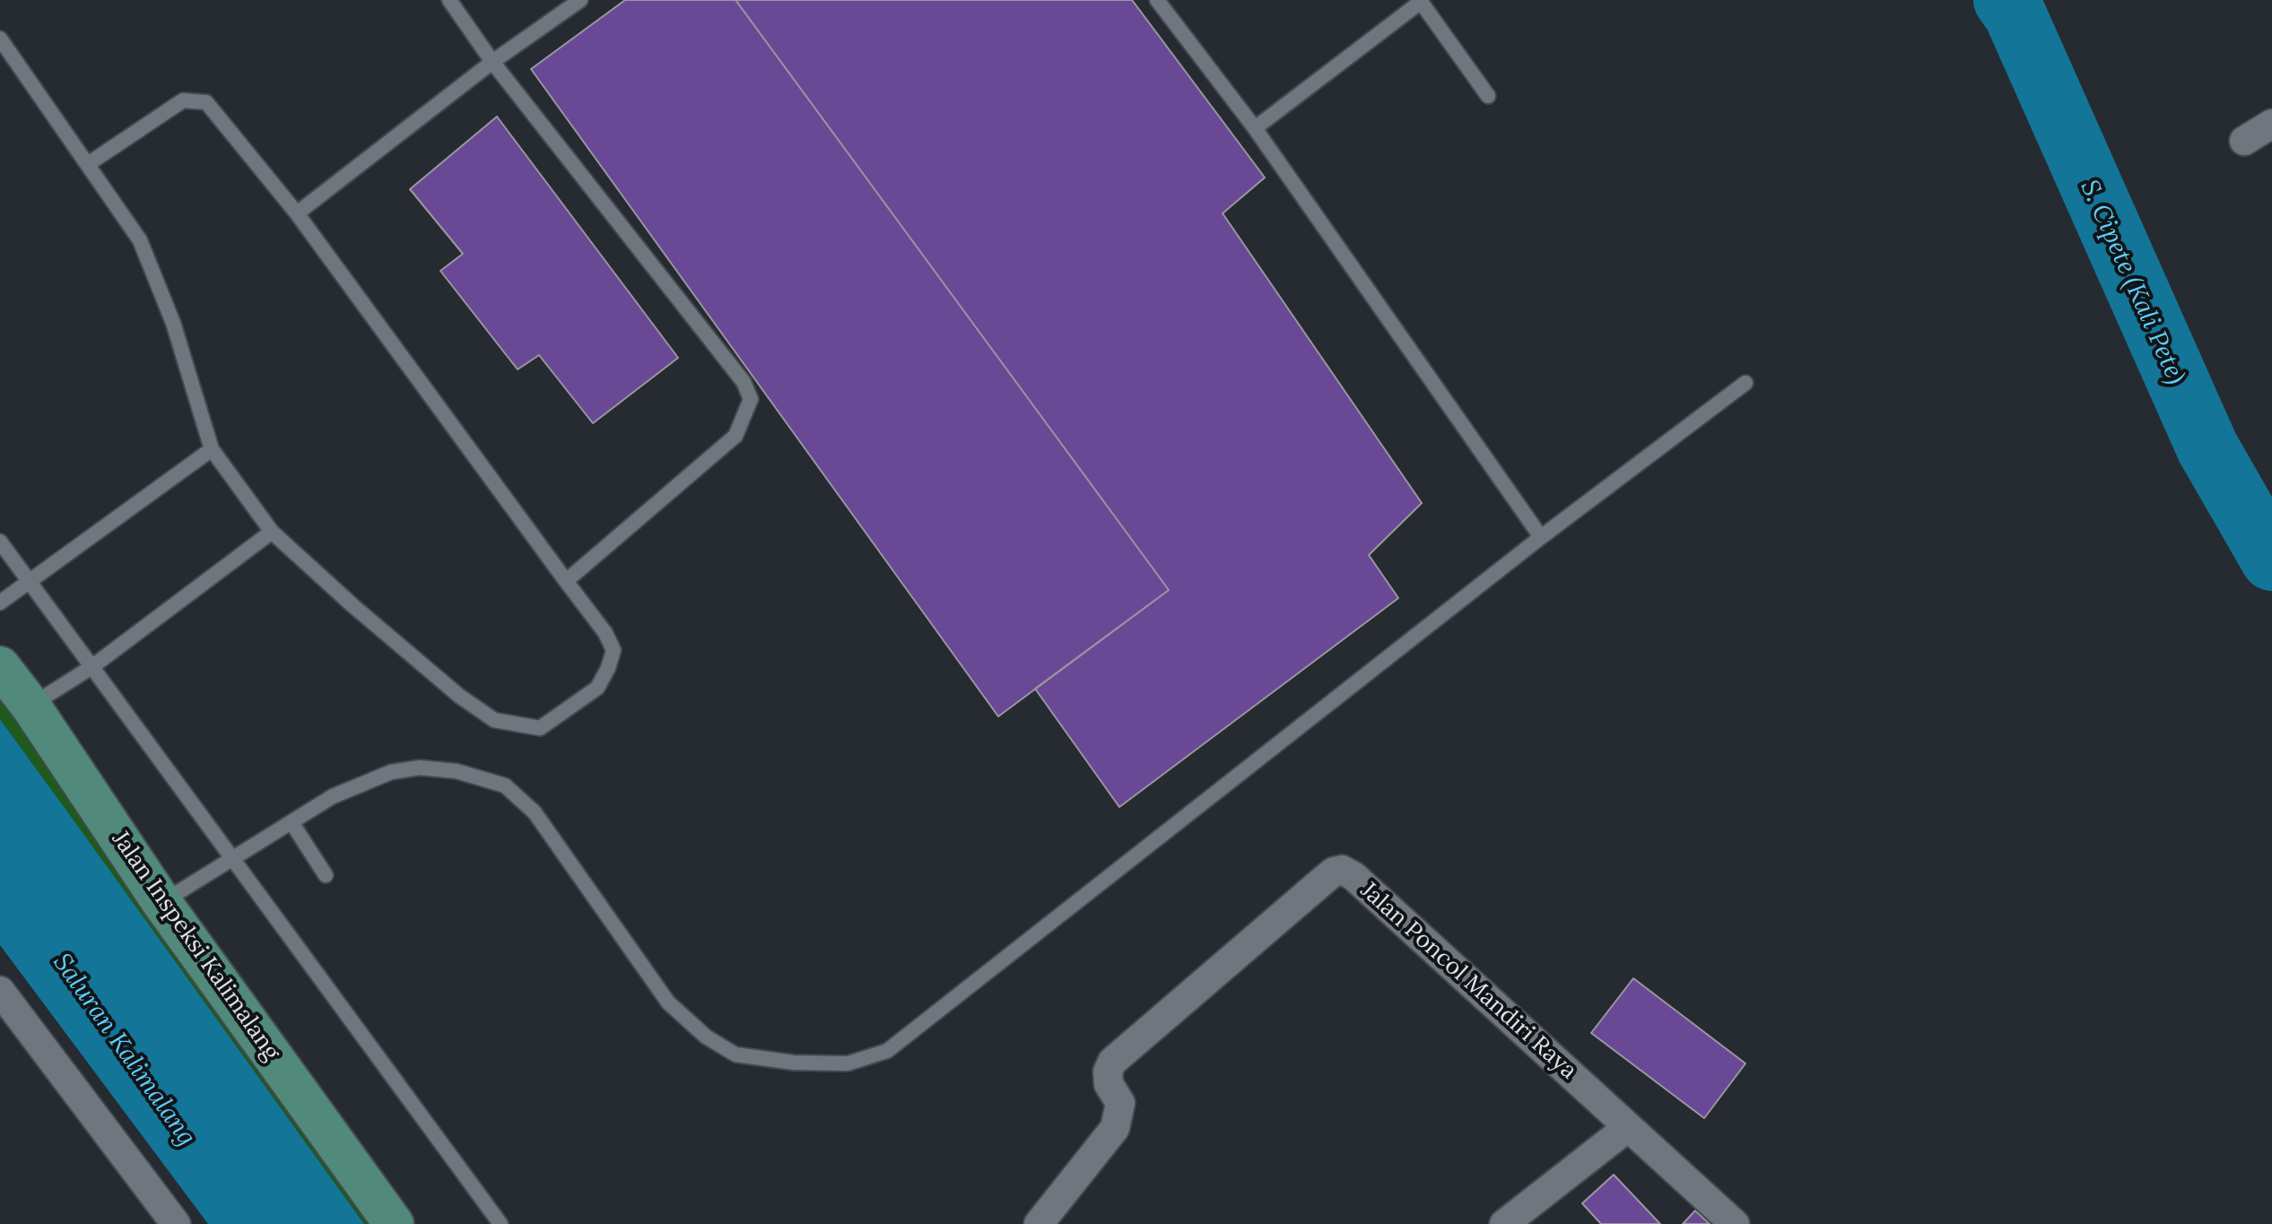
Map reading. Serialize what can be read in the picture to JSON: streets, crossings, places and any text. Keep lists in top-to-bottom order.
{
  "streets": {
    "main road": ["Jalan Inspeksi Kalimalang"],
    "street": ["Jalan Poncol Mandiri Raya"]
  },
  "water": ["S. Cipete (Kali Pete)", "Saluran Kalimalang"]
}
